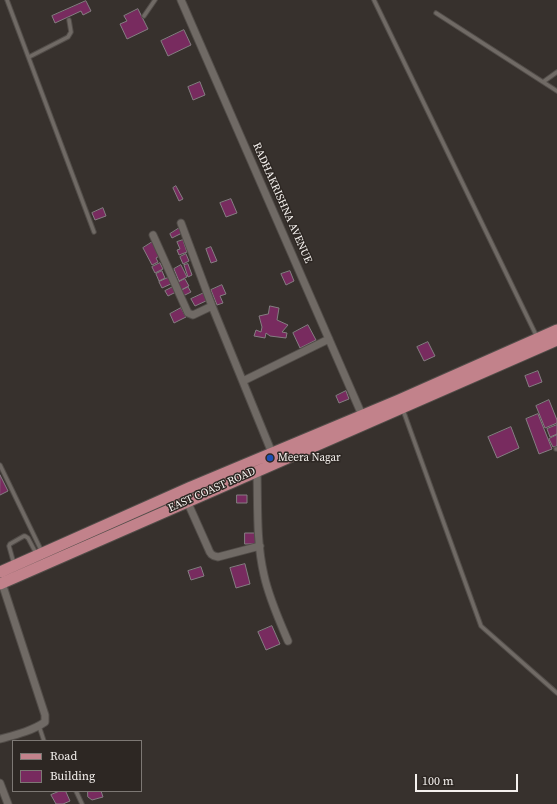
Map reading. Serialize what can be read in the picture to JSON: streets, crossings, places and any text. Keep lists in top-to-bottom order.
{
  "streets": {
    "main road": ["EAST COAST ROAD"],
    "street": ["RADHAKRISHNA AVENUE"]
  },
  "crossings": [
    ["RADHAKRISHNA AVENUE", "EAST COAST ROAD"]
  ],
  "places": ["Meera Nagar"],
  "legend": ["Road", "Building"],
  "scale_bar": "100 m"
}
